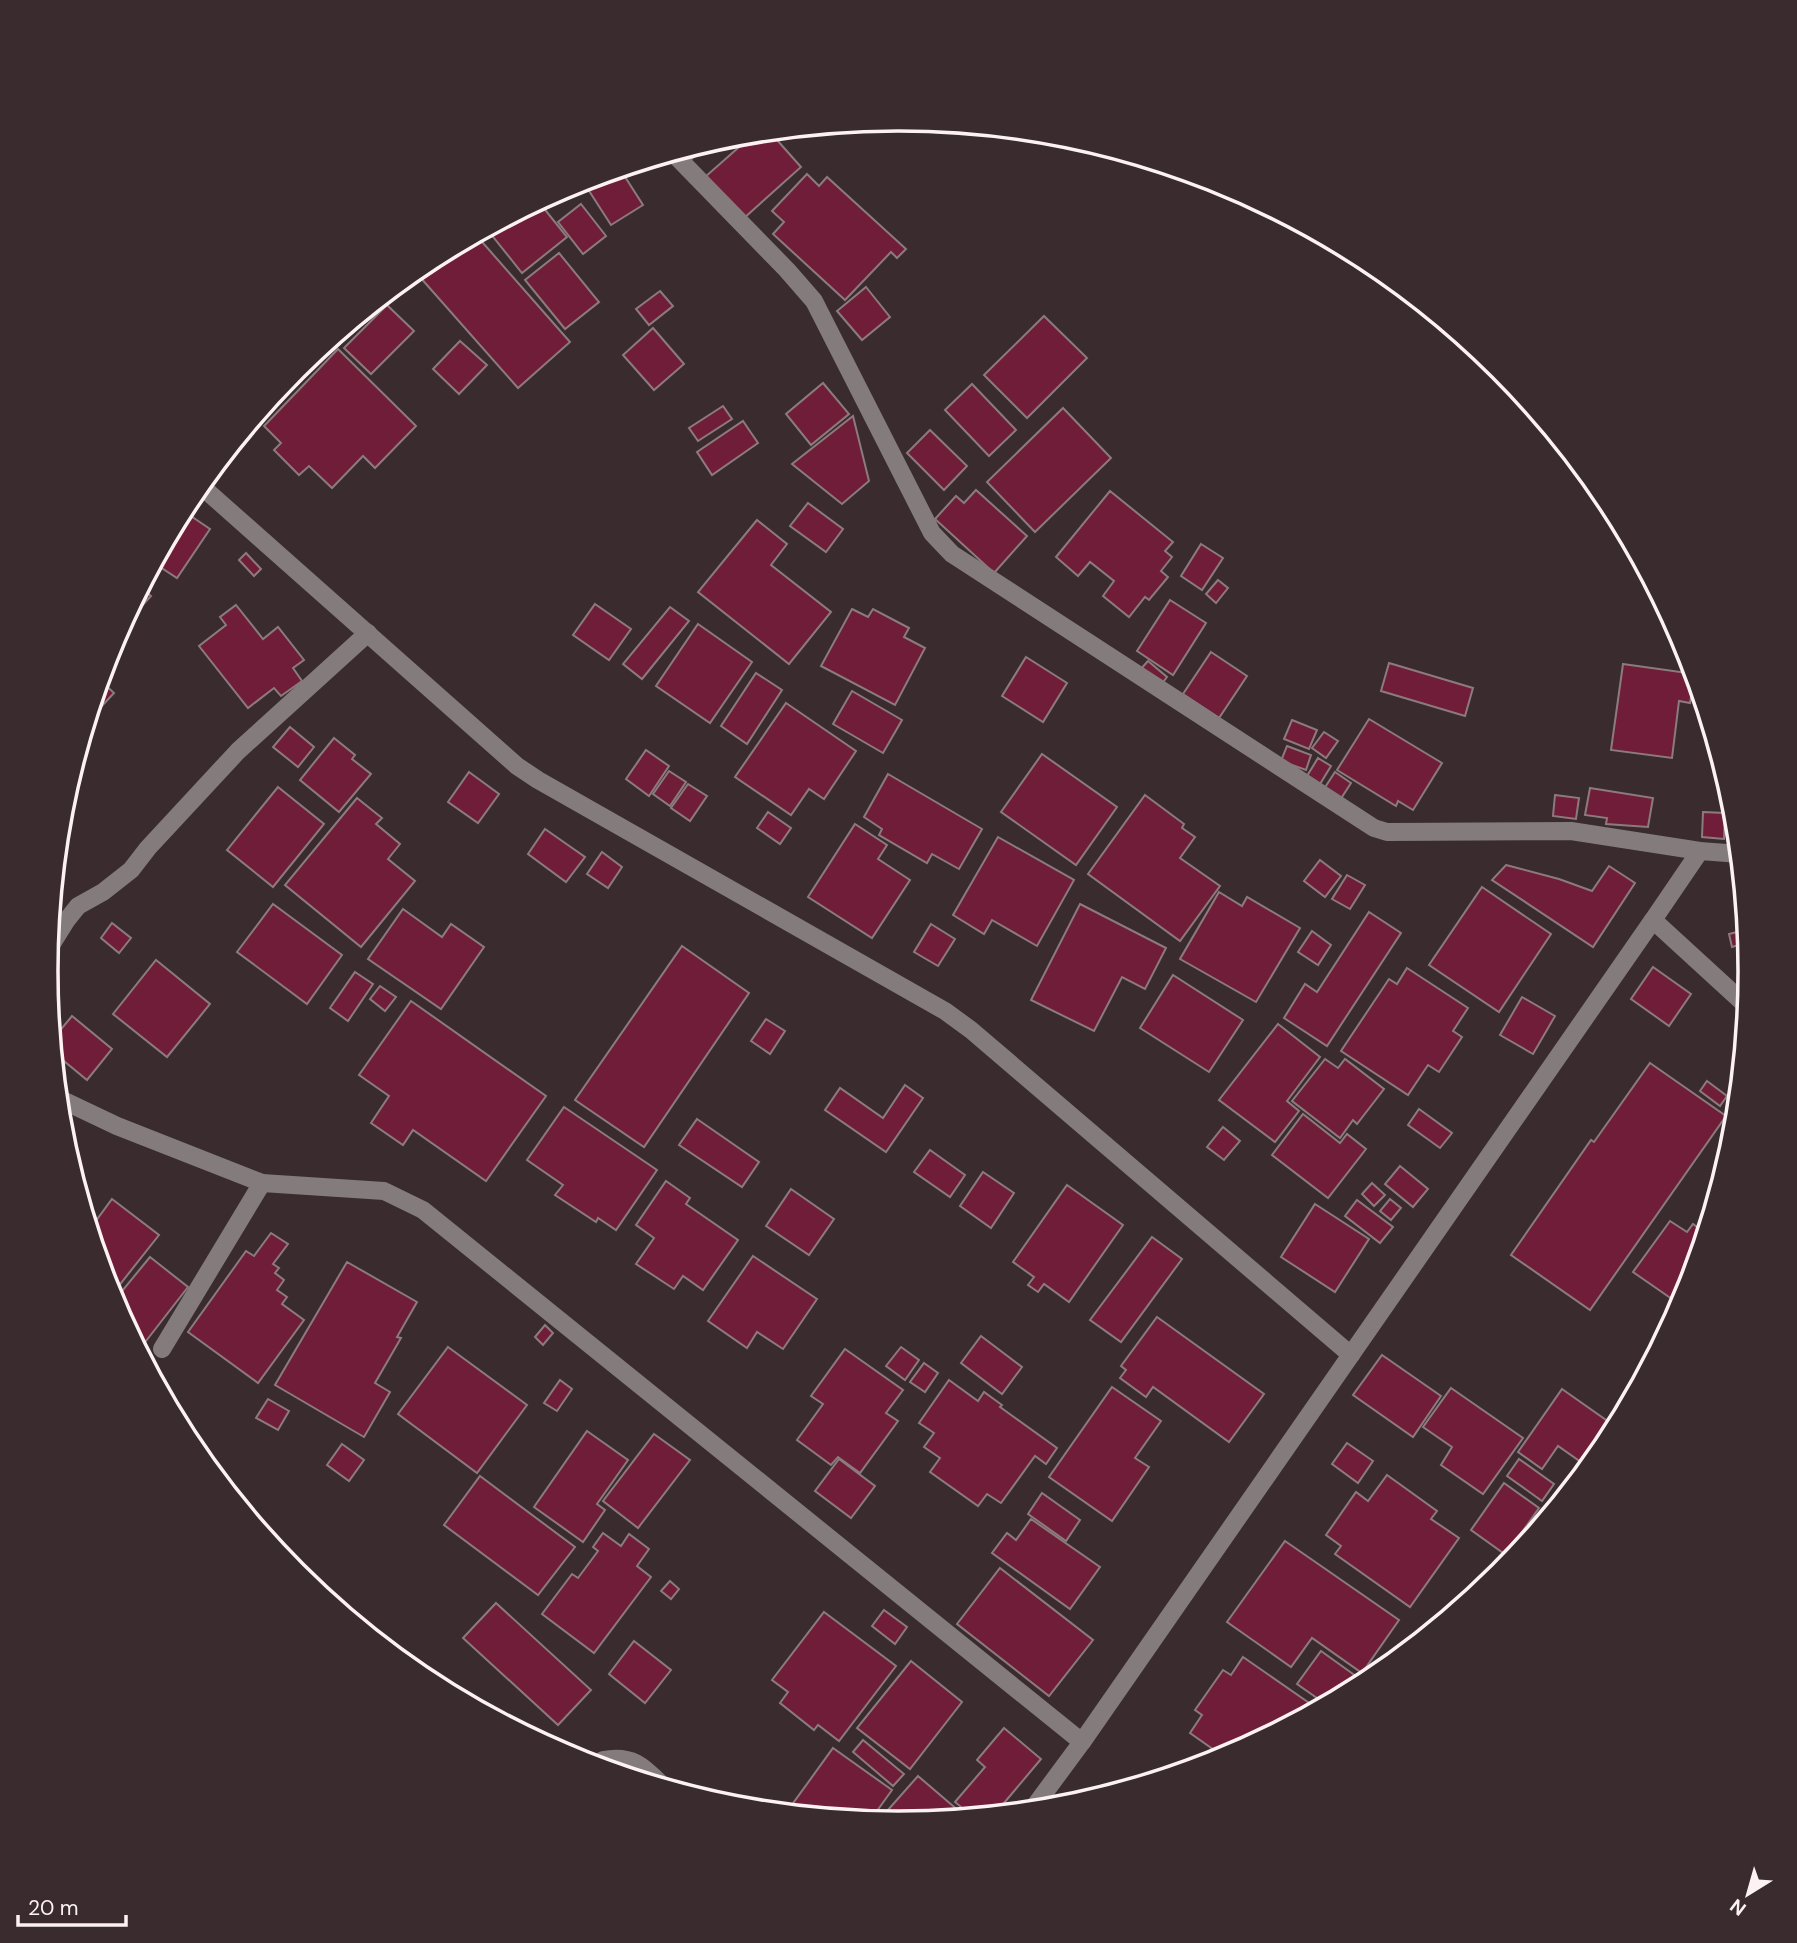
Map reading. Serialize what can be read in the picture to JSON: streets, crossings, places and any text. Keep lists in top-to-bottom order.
{
  "scale_bar": "20 m",
  "north": "bottom left"
}
